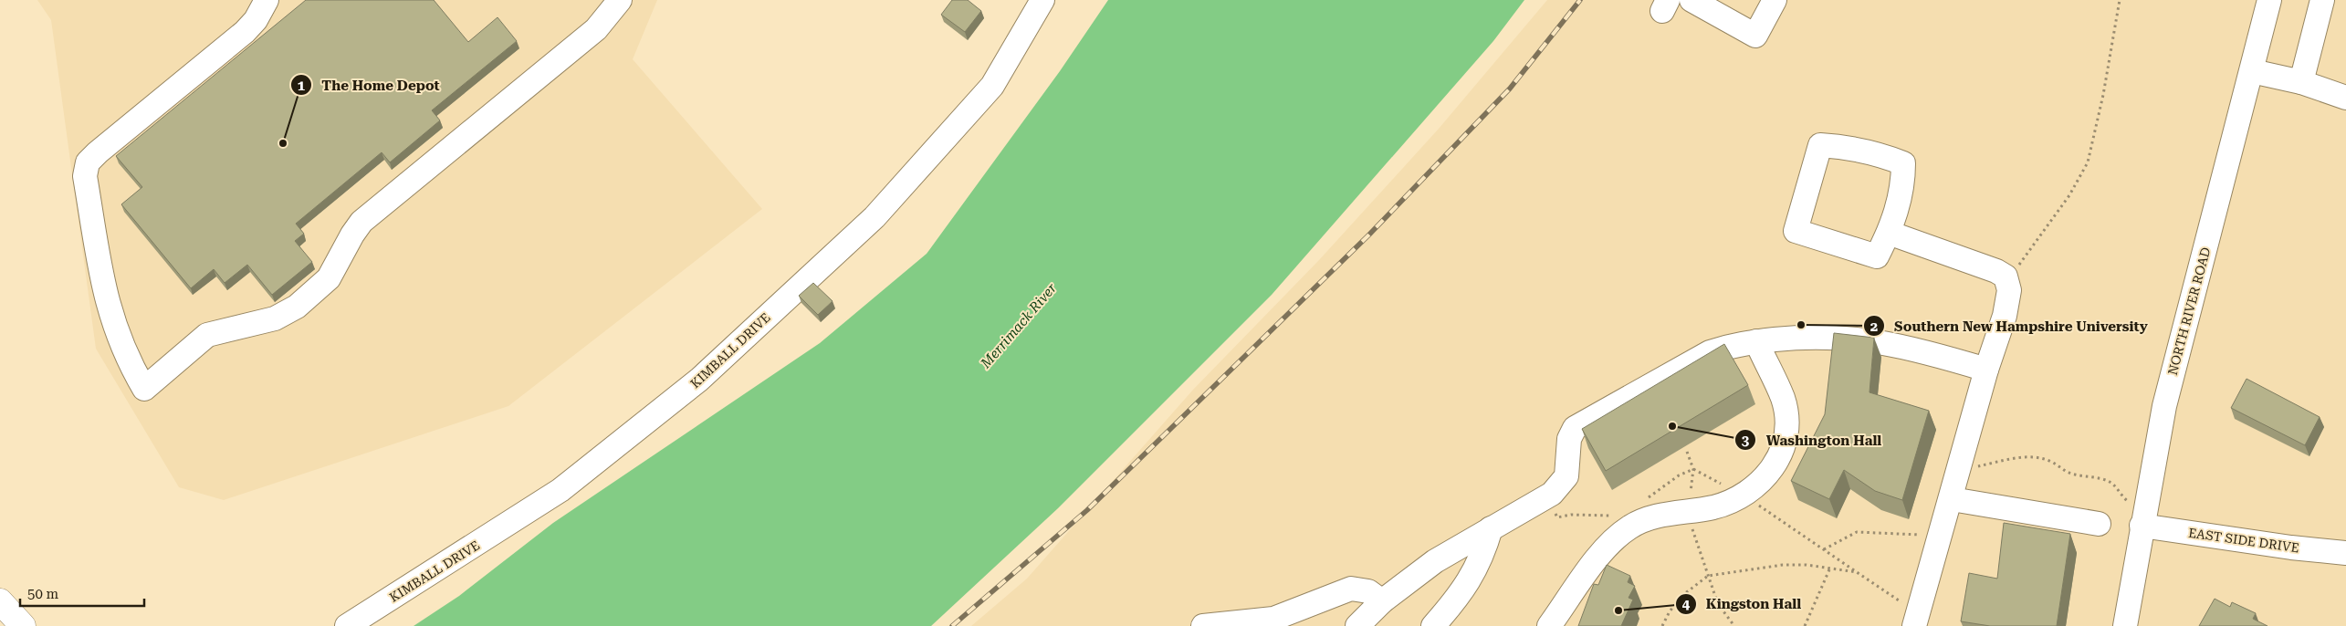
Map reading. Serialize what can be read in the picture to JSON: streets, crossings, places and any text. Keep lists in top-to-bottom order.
{
  "streets": {
    "street": ["NORTH RIVER ROAD", "KIMBALL DRIVE", "EAST SIDE DRIVE"]
  },
  "crossings": [
    ["NORTH RIVER ROAD", "EAST SIDE DRIVE"]
  ],
  "water": ["Merrimack River"],
  "places": [
    "The Home Depot",
    "Southern New Hampshire University",
    "Washington Hall",
    "Kingston Hall"
  ],
  "scale_bar": "50 m"
}
